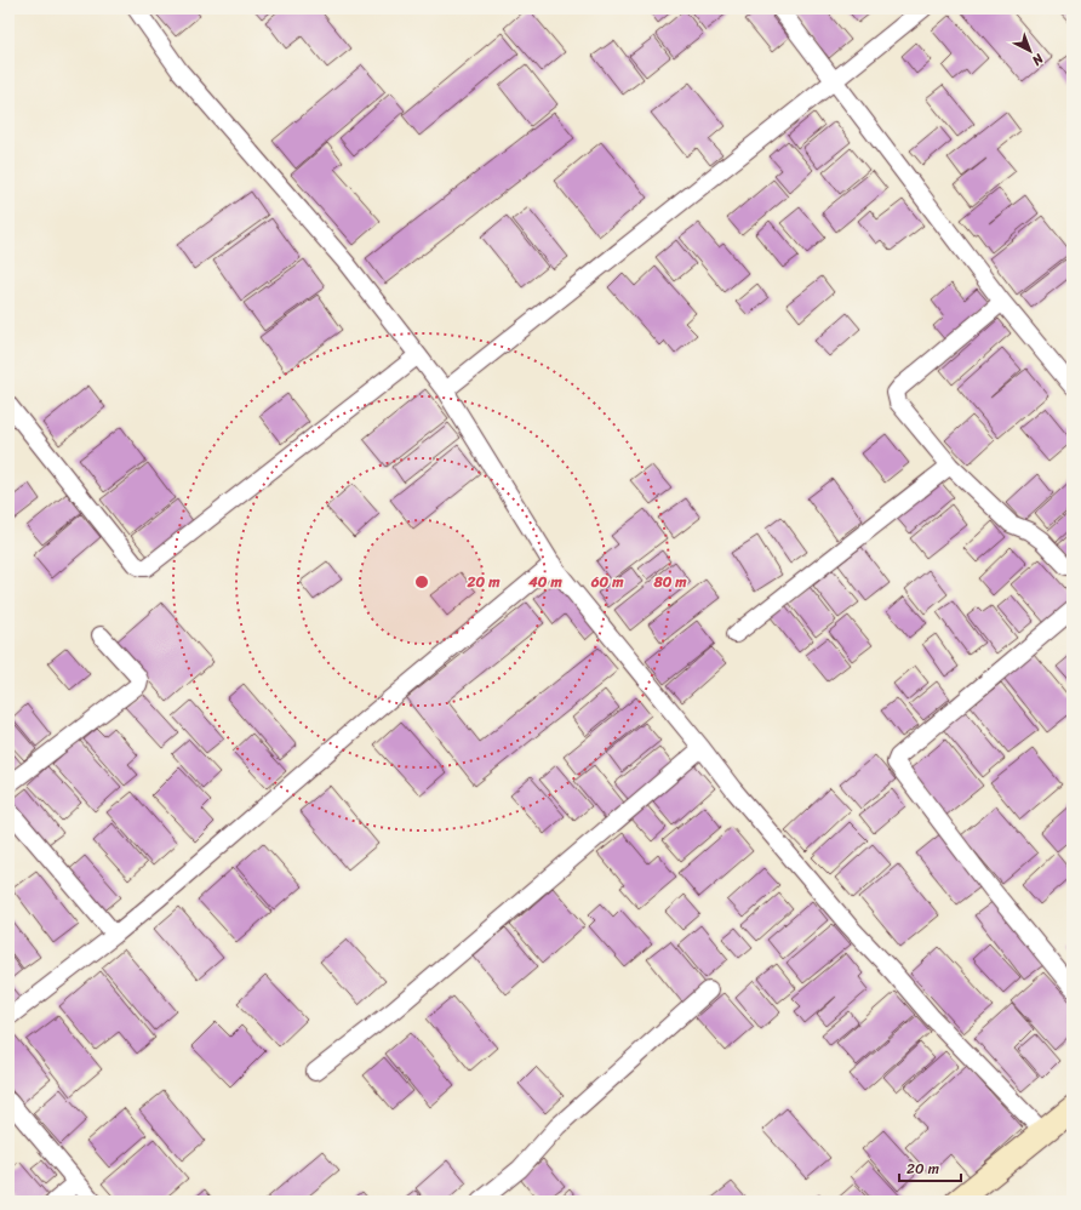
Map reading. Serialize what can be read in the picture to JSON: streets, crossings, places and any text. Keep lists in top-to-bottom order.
{
  "scale_bar": "20 m",
  "north": "bottom right",
  "rings": [
    "20 m",
    "40 m",
    "60 m",
    "80 m"
  ]
}
